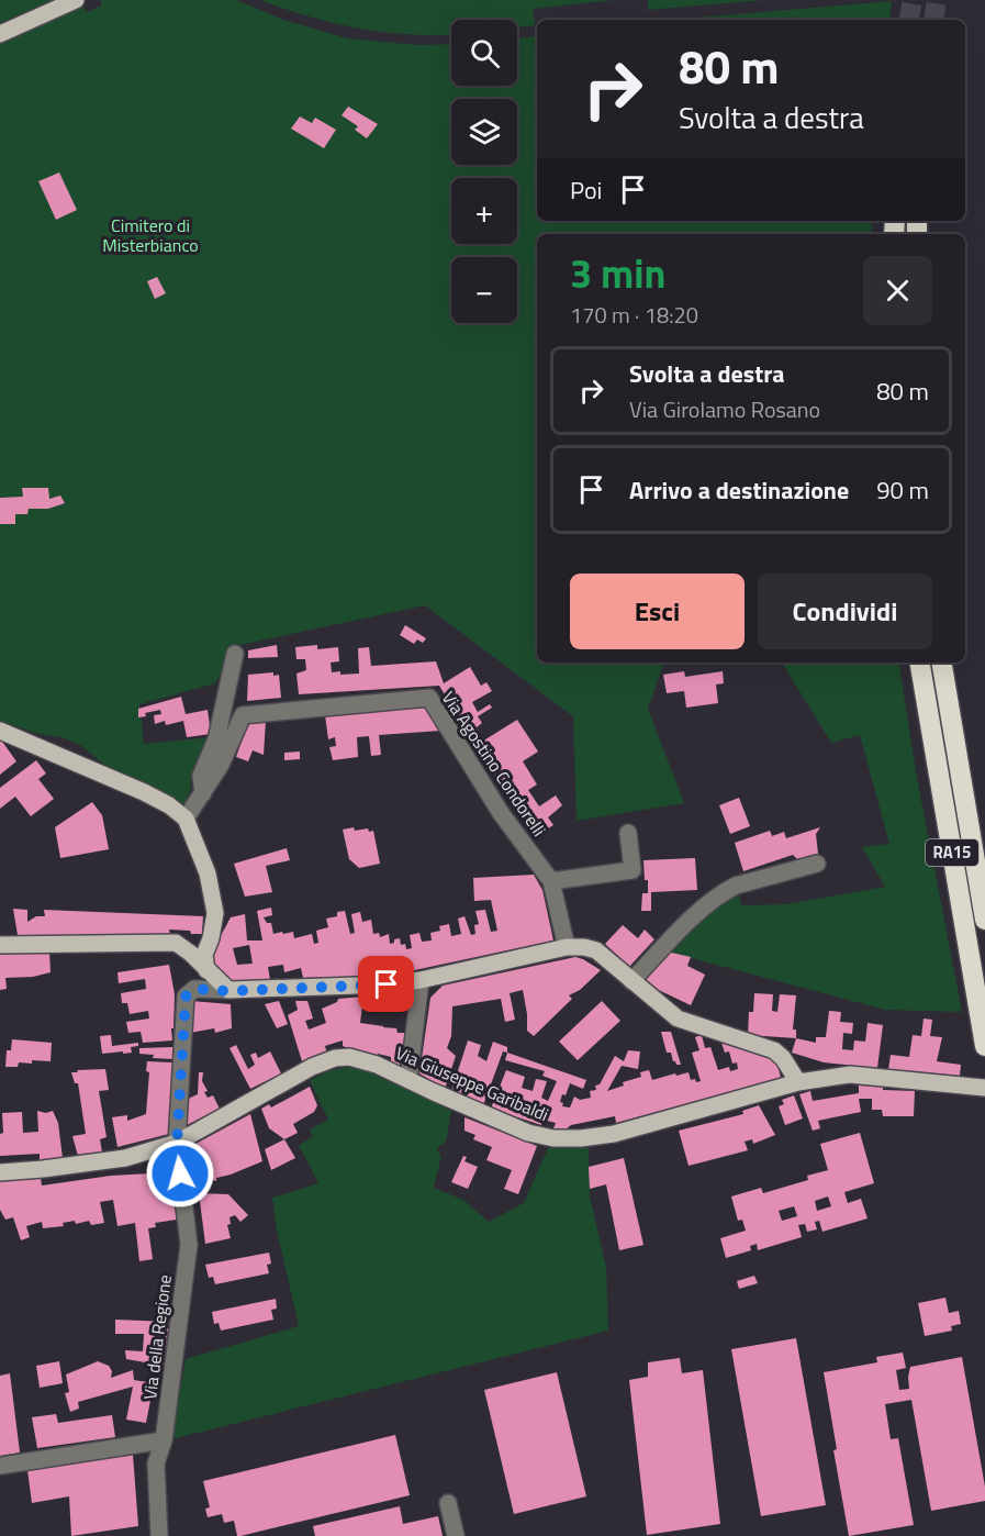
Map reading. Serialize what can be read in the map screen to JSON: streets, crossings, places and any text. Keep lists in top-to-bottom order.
{
  "streets": {
    "highway": ["RA15"],
    "main road": ["Via Giuseppe Garibaldi"],
    "street": ["Via Agostino Condorelli", "Via della Regione"]
  },
  "crossings": [
    ["Via Giuseppe Garibaldi", "Via della Regione"]
  ],
  "parks": ["Cimitero di Misterbianco"],
  "page": {
    "map_buttons": ["+", "−"],
    "turn": ["80 m", "Svolta a destra"],
    "then": "Poi",
    "heading": ["3 min", "170 m · 18:20"],
    "list": [
      {
        "name": "Svolta a destra",
        "note": "Via Girolamo Rosano",
        "value": "80 m"
      },
      {
        "name": "Arrivo a destinazione",
        "value": "90 m"
      }
    ],
    "buttons": ["Esci", "Condividi"]
  }
}
